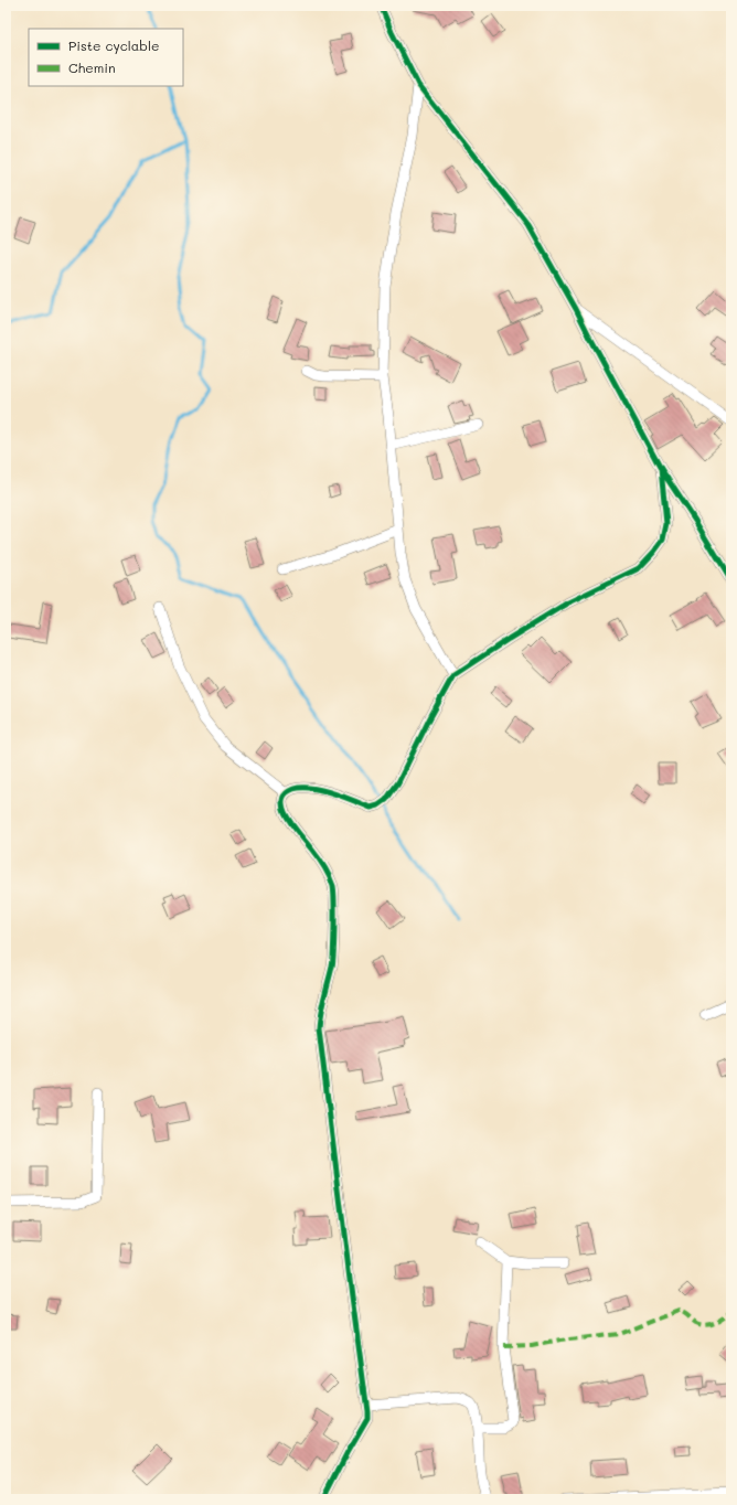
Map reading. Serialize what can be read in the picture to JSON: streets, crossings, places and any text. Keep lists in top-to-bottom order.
{
  "legend": ["Piste cyclable", "Chemin"]
}
